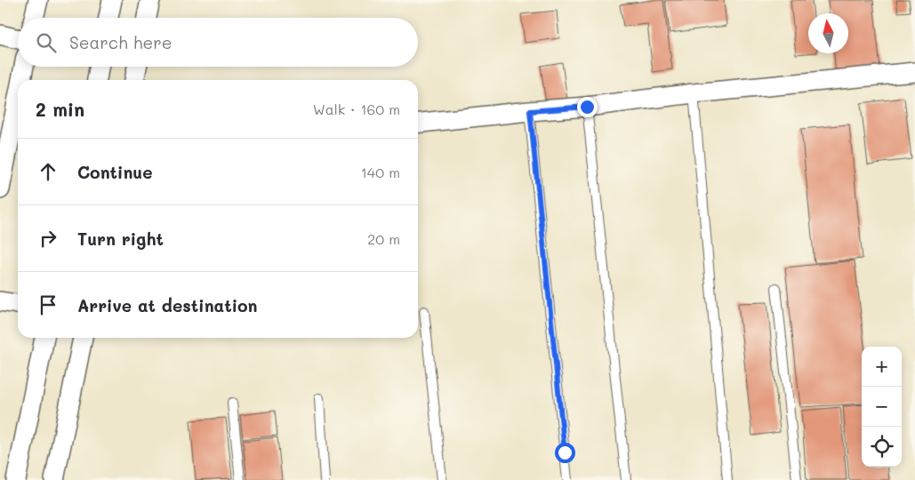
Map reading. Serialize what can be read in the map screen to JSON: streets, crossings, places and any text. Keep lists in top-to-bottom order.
{
  "north": "top",
  "page": {
    "search": "Search here",
    "heading": ["2 min", "Walk · 160 m"],
    "list": [
      ["Continue", "140 m"],
      ["Turn right", "20 m"],
      "Arrive at destination"
    ],
    "map_buttons": ["+", "−"]
  }
}
